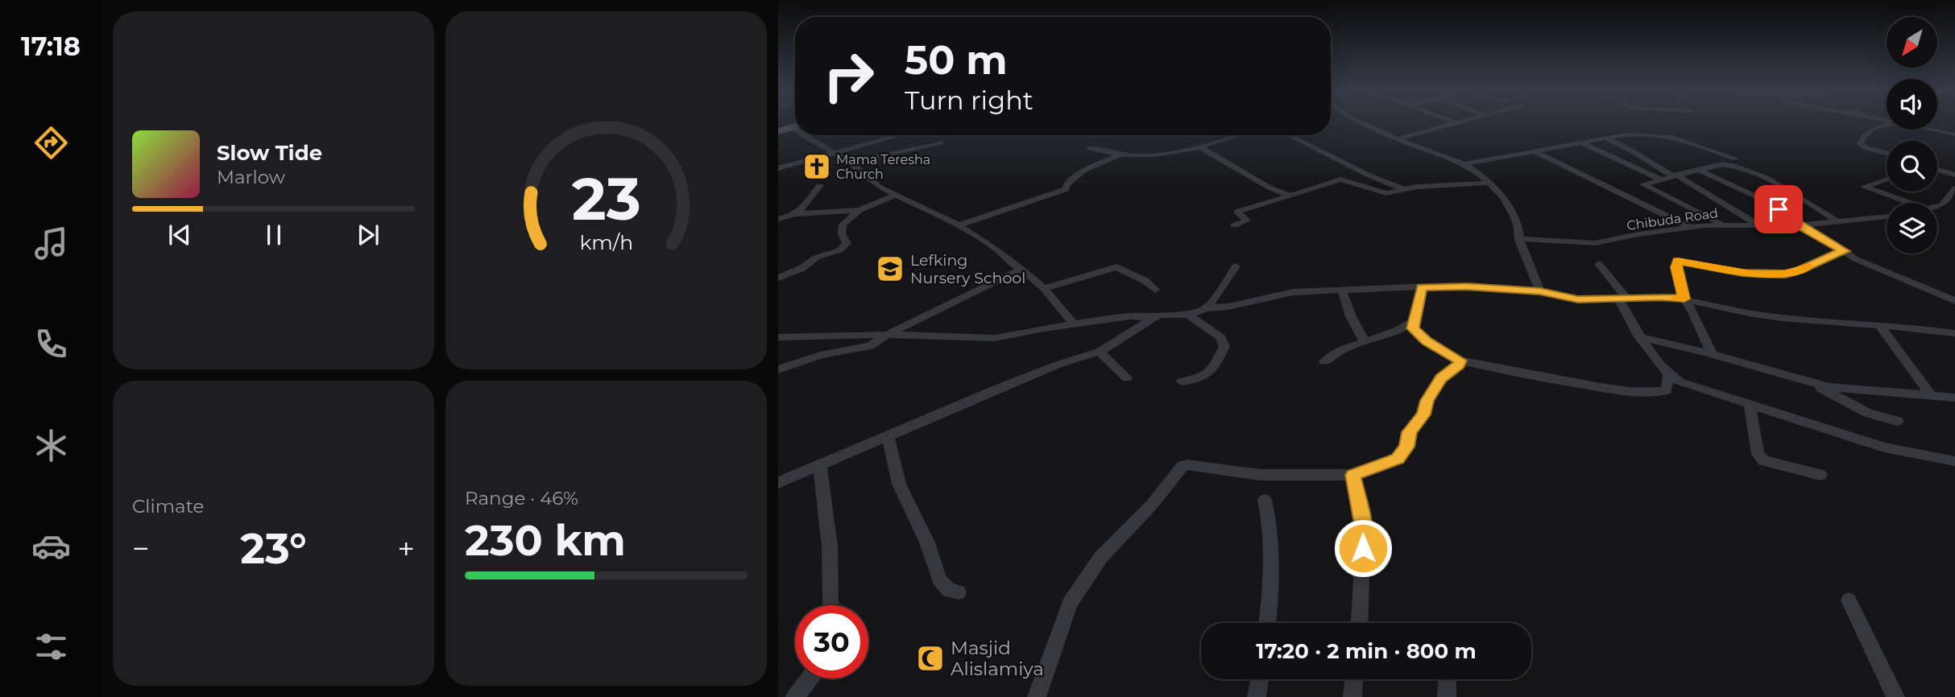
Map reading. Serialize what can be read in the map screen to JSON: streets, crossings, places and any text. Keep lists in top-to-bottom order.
{
  "streets": {
    "street": ["Chibuda Road"]
  },
  "places": {
    "church": ["Mama Teresha Church"],
    "school or university": ["Lefking Nursery School"],
    "mosque": ["Masjid Alislamiya"]
  },
  "north": "bottom left",
  "page": {
    "tabs": "17:18",
    "turn": ["50 m", "Turn right"],
    "song": ["Slow Tide", "Marlow"],
    "tile": [
      "Climate",
      ["Range · 46%", "230 km"]
    ],
    "heat": ["−", "23°", "+"],
    "limit": "30",
    "trip": "17:20 · 2 min · 800 m",
    "gauge": ["23", "km/h"]
  }
}
